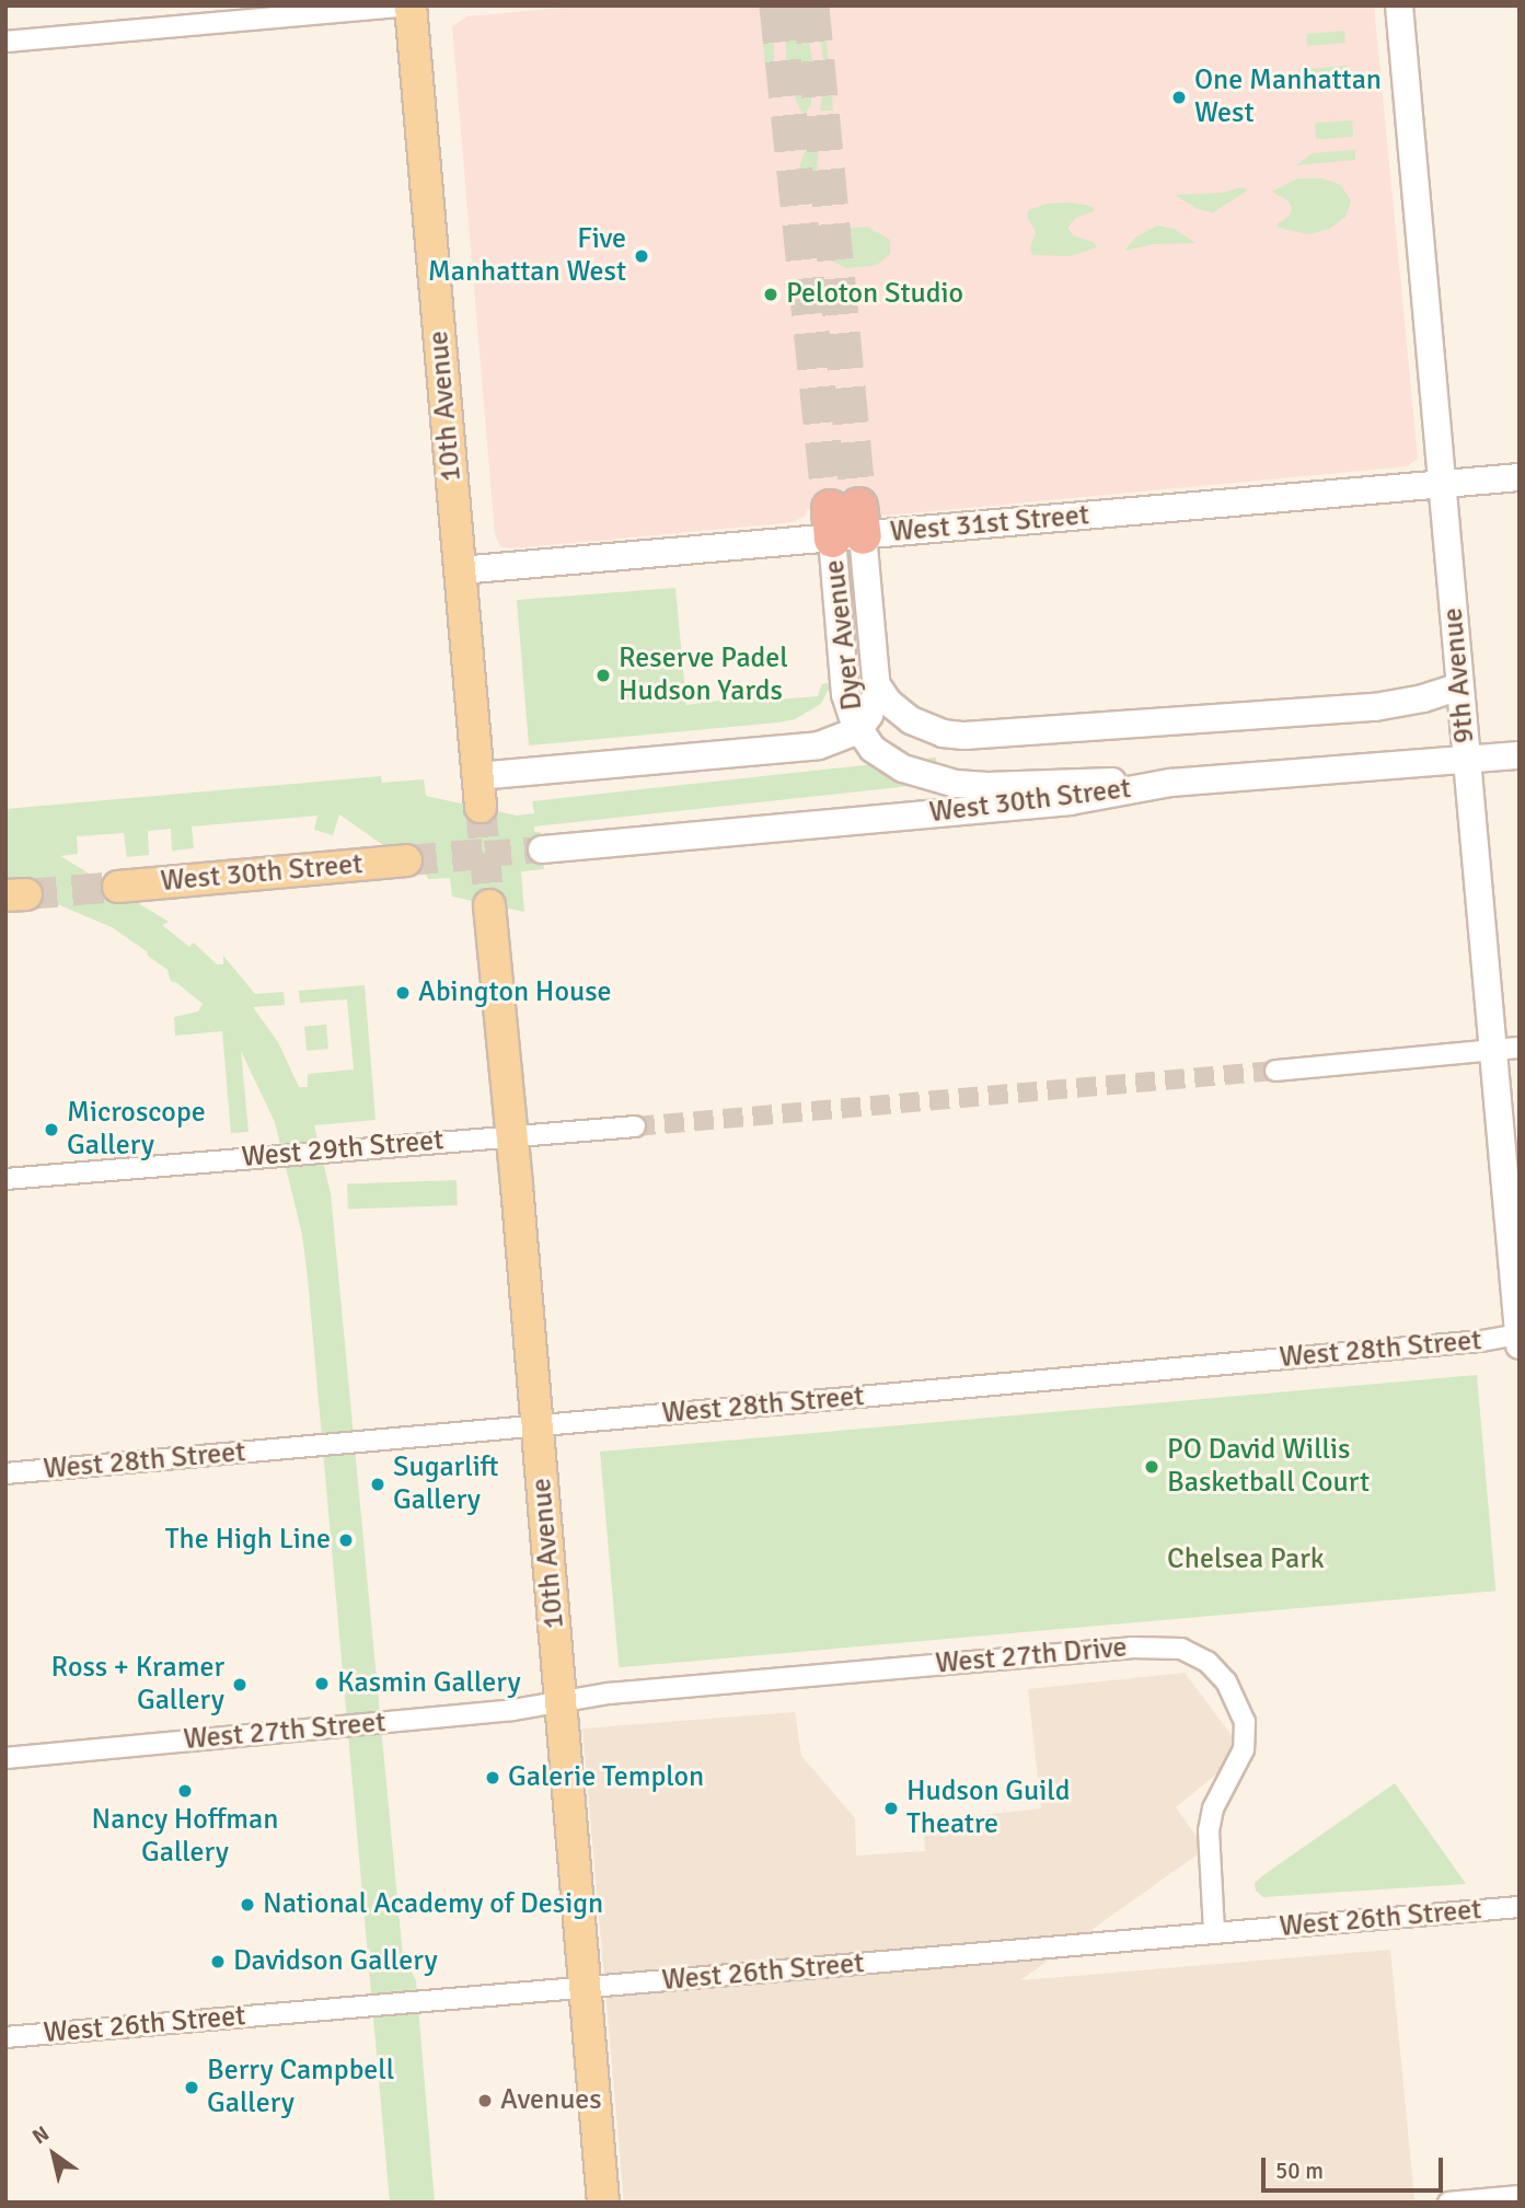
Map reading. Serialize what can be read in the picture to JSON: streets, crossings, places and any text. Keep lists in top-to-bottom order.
{
  "streets": {
    "main road": [
      "10th Avenue",
      "West 31st Street",
      "Dyer Avenue",
      "9th Avenue",
      "West 30th Street"
    ],
    "street": [
      "West 29th Street",
      "West 28th Street",
      "West 27th Drive",
      "West 27th Street",
      "West 26th Street"
    ]
  },
  "crossings": [
    ["10th Avenue", "West 31st Street"],
    ["10th Avenue", "West 29th Street"],
    ["10th Avenue", "West 28th Street"],
    ["10th Avenue", "West 27th Drive"],
    ["10th Avenue", "West 27th Street"],
    ["10th Avenue", "West 26th Street"],
    ["West 31st Street", "Dyer Avenue"],
    ["West 31st Street", "9th Avenue"],
    ["Dyer Avenue", "West 30th Street"],
    ["9th Avenue", "West 30th Street"],
    ["9th Avenue", "West 28th Street"],
    ["West 27th Drive", "West 27th Street"],
    ["West 27th Drive", "West 26th Street"]
  ],
  "parks": ["Chelsea Park"],
  "places": [
    "One Manhattan West",
    "Five Manhattan West",
    "Peloton Studio",
    "Reserve Padel Hudson Yards",
    "Abington House",
    "Microscope Gallery",
    "PO David Willis Basketball Court",
    "Sugarlift Gallery",
    "The High Line",
    "Kasmin Gallery",
    "Ross + Kramer Gallery",
    "Galerie Templon",
    "Nancy Hoffman Gallery",
    "Hudson Guild Theatre",
    "National Academy of Design",
    "Davidson Gallery",
    "Berry Campbell Gallery",
    "Avenues"
  ],
  "scale_bar": "50 m",
  "north": "top left"
}
